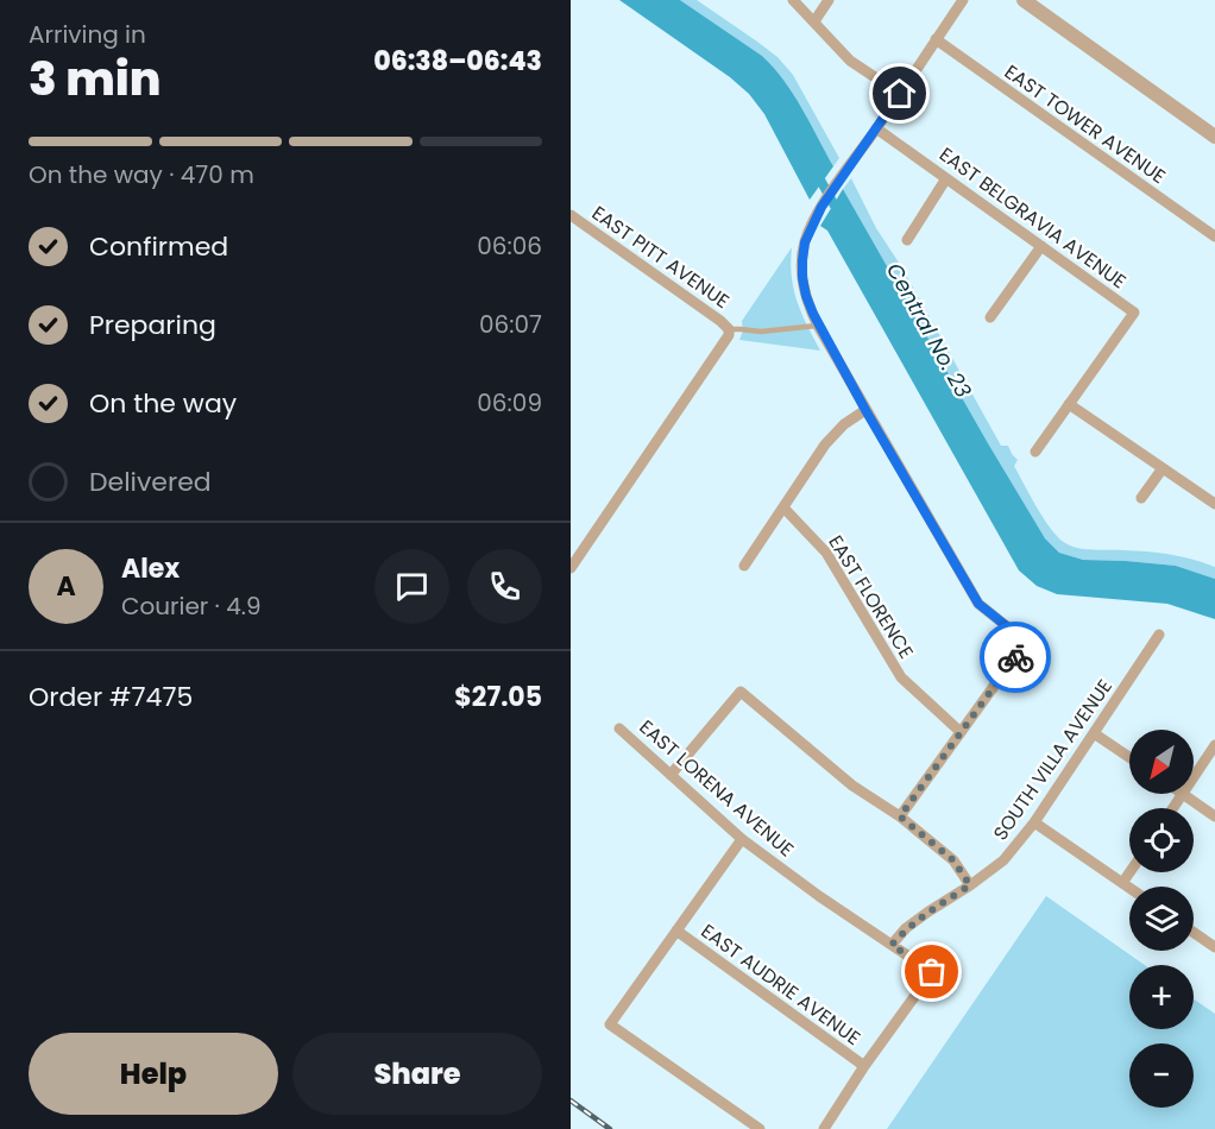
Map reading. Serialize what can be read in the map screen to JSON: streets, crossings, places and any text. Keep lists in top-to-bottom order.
{
  "streets": {
    "street": [
      "EAST TOWER AVENUE",
      "EAST BELGRAVIA AVENUE",
      "EAST PITT AVENUE",
      "EAST FLORENCE",
      "SOUTH VILLA AVENUE",
      "EAST LORENA AVENUE",
      "EAST AUDRIE AVENUE"
    ]
  },
  "crossings": [
    ["SOUTH VILLA AVENUE", "EAST LORENA AVENUE"],
    ["EAST LORENA AVENUE", "EAST AUDRIE AVENUE"]
  ],
  "water": ["Central No. 23"],
  "north": "bottom left",
  "page": {
    "heading": ["3 min", "Arriving in", "06:38–06:43"],
    "panel": [
      "Alex",
      "Courier · 4.9",
      "Order #7475",
      "$27.05"
    ],
    "bar": "On the way · 470 m",
    "list": [
      ["Confirmed", "06:06"],
      ["Preparing", "06:07"],
      ["On the way", "06:09"],
      "Delivered"
    ],
    "round": "A",
    "map_buttons": ["+", "−"],
    "buttons": ["Help", "Share"]
  }
}
